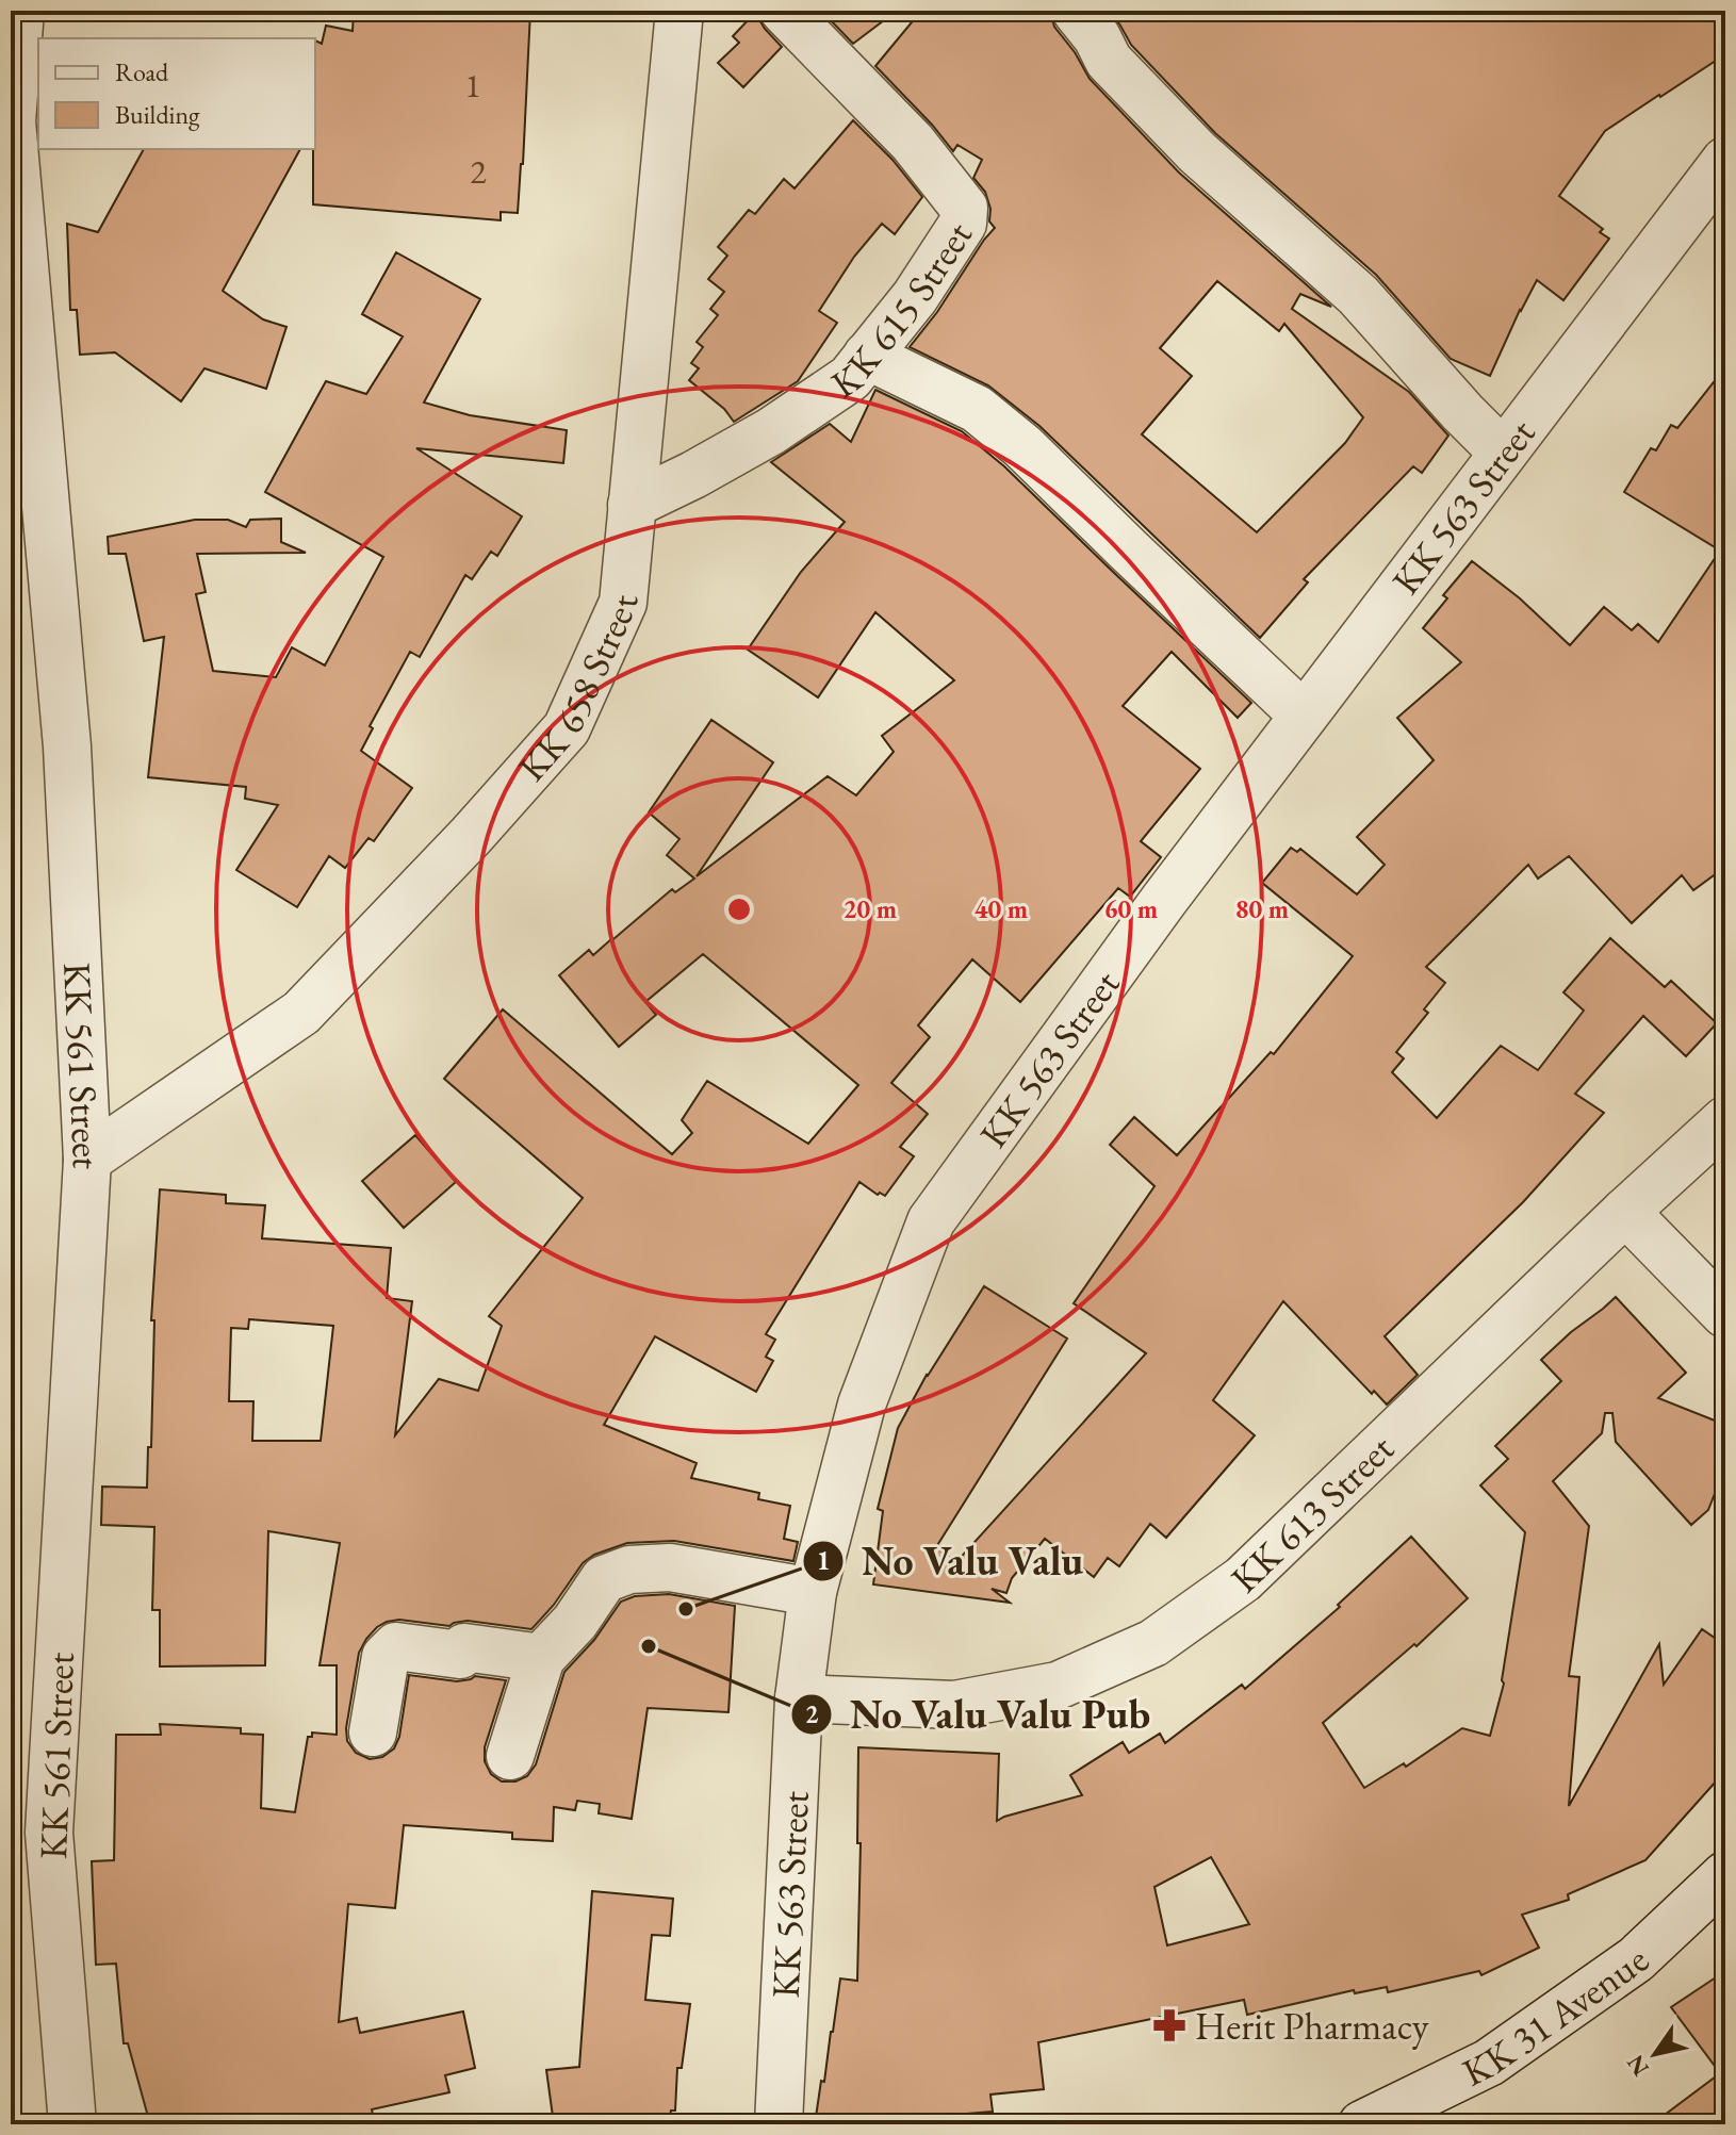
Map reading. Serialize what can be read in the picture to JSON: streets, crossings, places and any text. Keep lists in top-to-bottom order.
{
  "streets": {
    "street": [
      "KK 615 Street",
      "KK 563 Street",
      "KK 658 Street",
      "KK 561 Street",
      "KK 613 Street",
      "KK 31 Avenue"
    ]
  },
  "crossings": [
    ["KK 615 Street", "KK 658 Street"],
    ["KK 563 Street", "KK 613 Street"],
    ["KK 658 Street", "KK 561 Street"]
  ],
  "places": {
    "other": ["No Valu Valu", "No Valu Valu Pub"],
    "pharmacy": ["Herit Pharmacy"]
  },
  "house_numbers": ["1", "2"],
  "legend": ["Road", "Building"],
  "north": "bottom left",
  "rings": [
    "20 m",
    "40 m",
    "60 m",
    "80 m"
  ]
}
